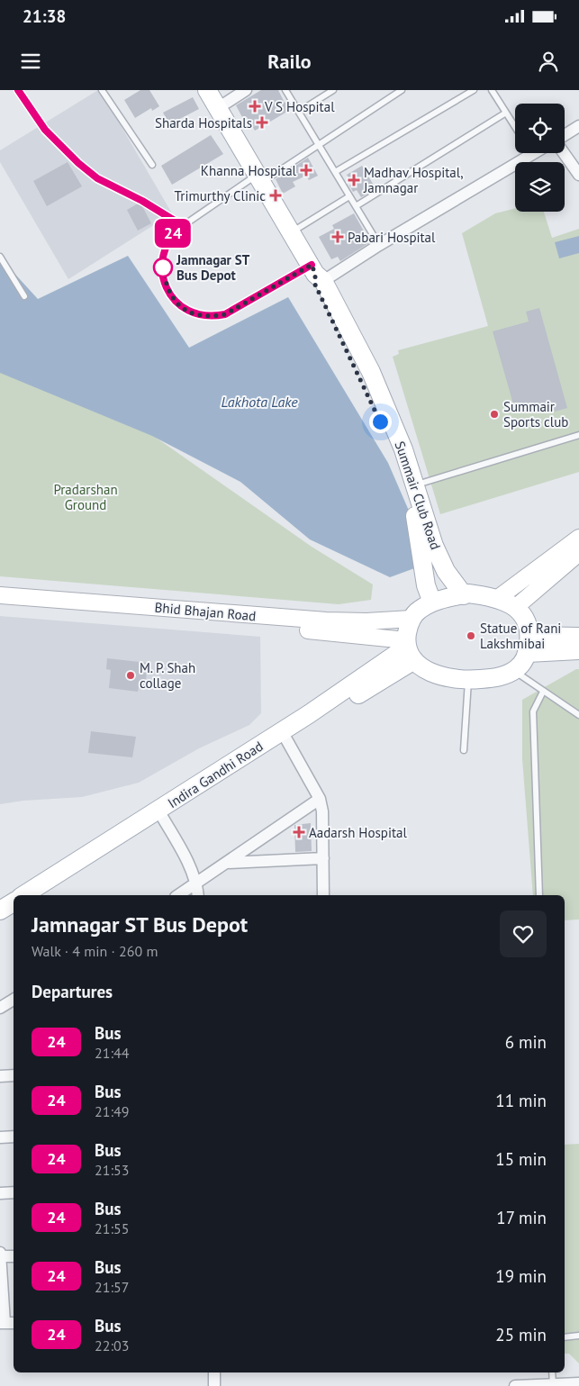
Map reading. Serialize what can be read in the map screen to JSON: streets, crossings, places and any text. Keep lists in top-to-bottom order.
{
  "streets": {
    "main road": ["Summair Club Road", "Bhid Bhajan Road", "Indira Gandhi Road"]
  },
  "crossings": [
    ["Summair Club Road", "Bhid Bhajan Road"],
    ["Summair Club Road", "Indira Gandhi Road"],
    ["Bhid Bhajan Road", "Indira Gandhi Road"]
  ],
  "water": ["Lakhota Lake"],
  "parks": ["Pradarshan Ground"],
  "places": {
    "health": [
      "V S Hospital",
      "Sharda Hospitals",
      "Khanna Hospital",
      "Madhav Hospital, Jamnagar",
      "Trimurthy Clinic",
      "Pabari Hospital",
      "Aadarsh Hospital"
    ],
    "other": [
      "Jamnagar ST Bus Depot",
      "Summair Sports club",
      "Statue of Rani Lakshmibai",
      "M. P. Shah collage"
    ]
  },
  "lines": ["bus line 24"],
  "page": {
    "status": "21:38",
    "header": "Railo",
    "on_map": "24",
    "heading": [
      ["Jamnagar ST Bus Depot", "Walk · 4 min · 260 m"],
      "Departures"
    ],
    "list": [
      {
        "mark": "24",
        "name": "Bus",
        "note": "21:44",
        "value": "6 min"
      },
      {
        "mark": "24",
        "name": "Bus",
        "note": "21:49",
        "value": "11 min"
      },
      {
        "mark": "24",
        "name": "Bus",
        "note": "21:53",
        "value": "15 min"
      },
      {
        "mark": "24",
        "name": "Bus",
        "note": "21:55",
        "value": "17 min"
      },
      {
        "mark": "24",
        "name": "Bus",
        "note": "21:57",
        "value": "19 min"
      },
      {
        "mark": "24",
        "name": "Bus",
        "note": "22:03",
        "value": "25 min"
      }
    ]
  }
}
